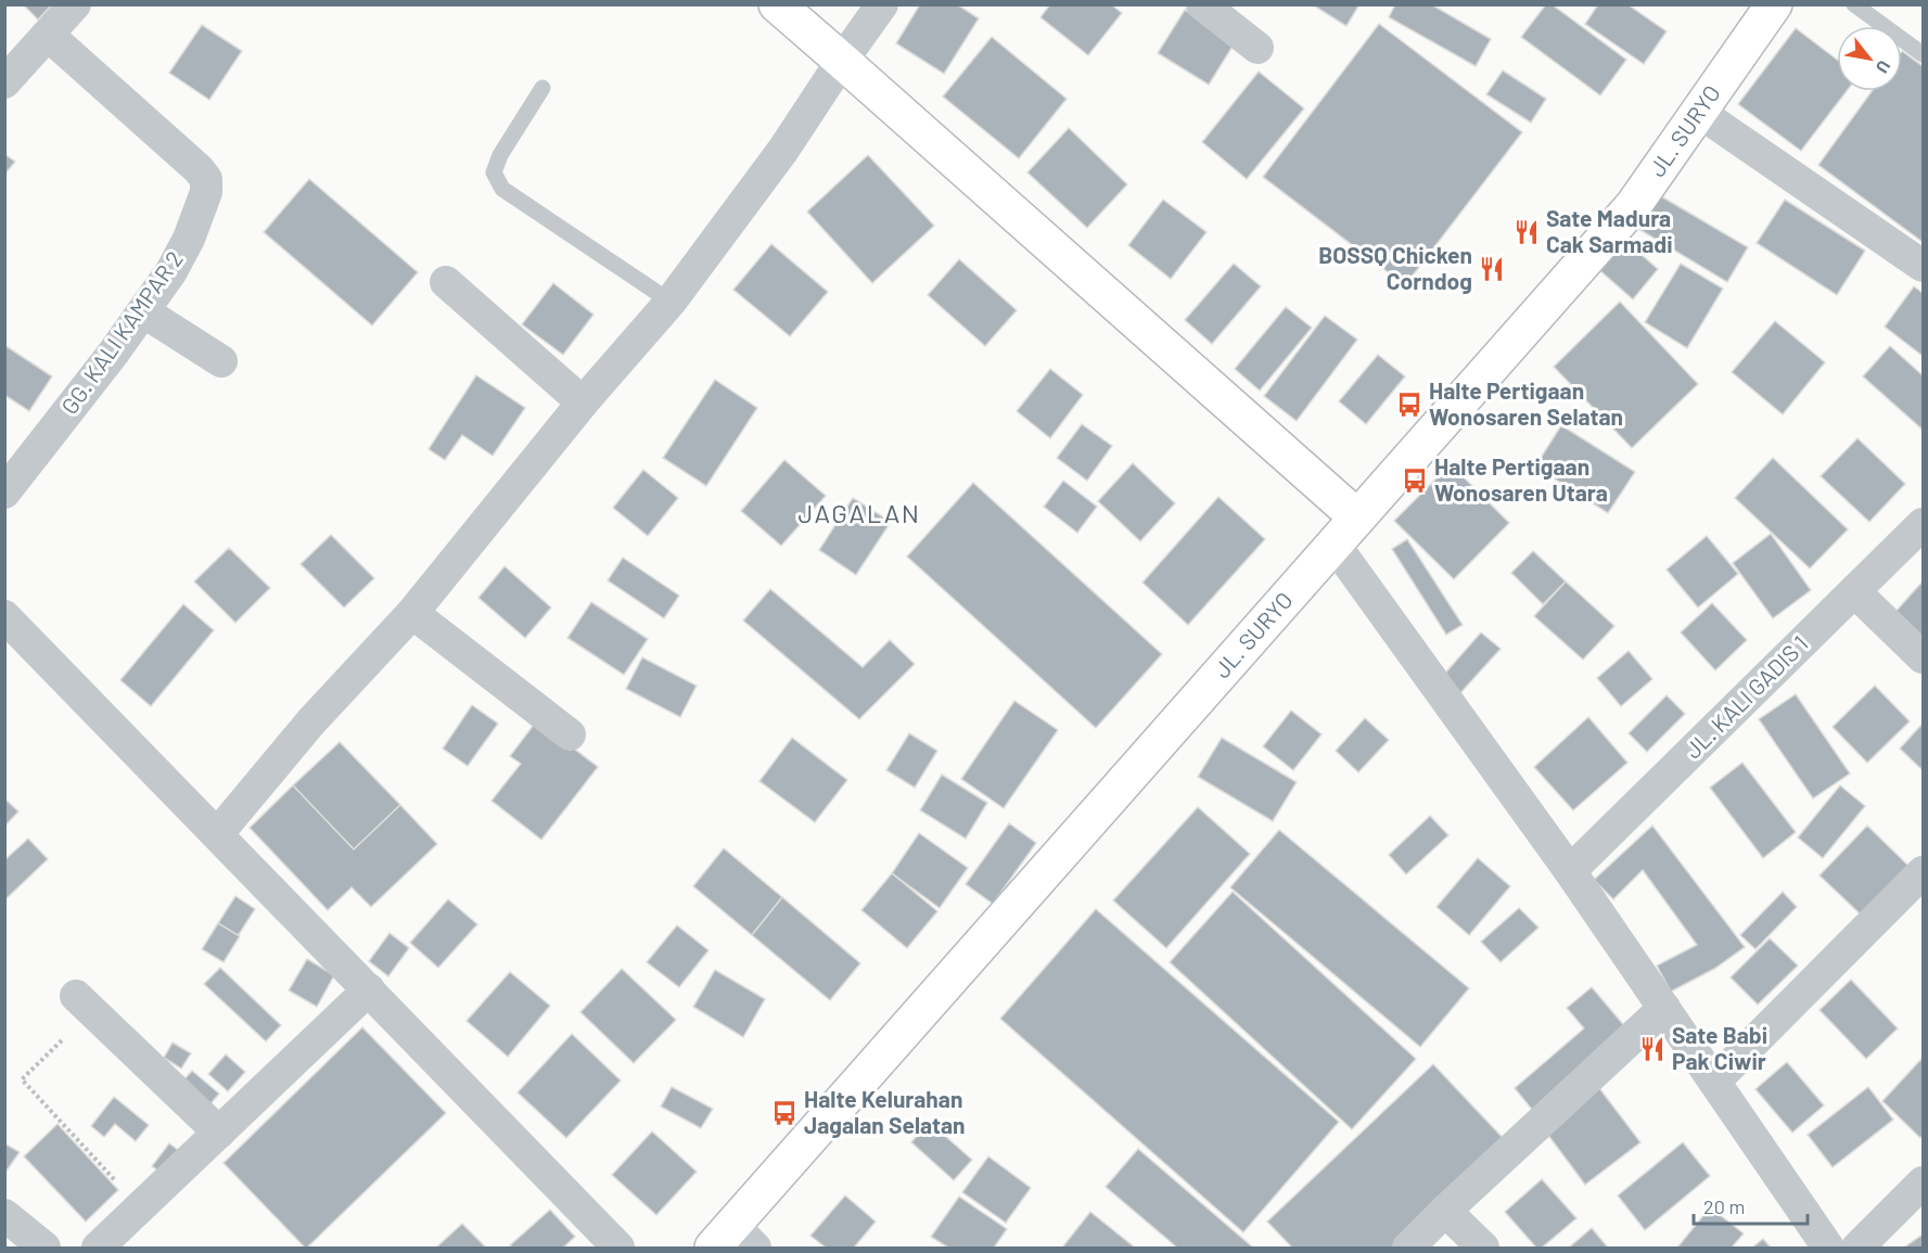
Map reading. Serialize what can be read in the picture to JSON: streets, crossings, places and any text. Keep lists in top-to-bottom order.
{
  "streets": {
    "main road": ["JL. SURYO"],
    "street": ["GG. KALI KAMPAR 2", "JL. KALI GADIS 1"]
  },
  "districts": ["JAGALAN"],
  "places": {
    "restaurant": ["Sate Madura Cak Sarmadi", "BOSSQ Chicken Corndog", "Sate Babi Pak Ciwir"],
    "bus stop": ["Halte Pertigaan Wonosaren Selatan", "Halte Pertigaan Wonosaren Utara", "Halte Kelurahan Jagalan Selatan"]
  },
  "scale_bar": "20 m",
  "north": "bottom right"
}
